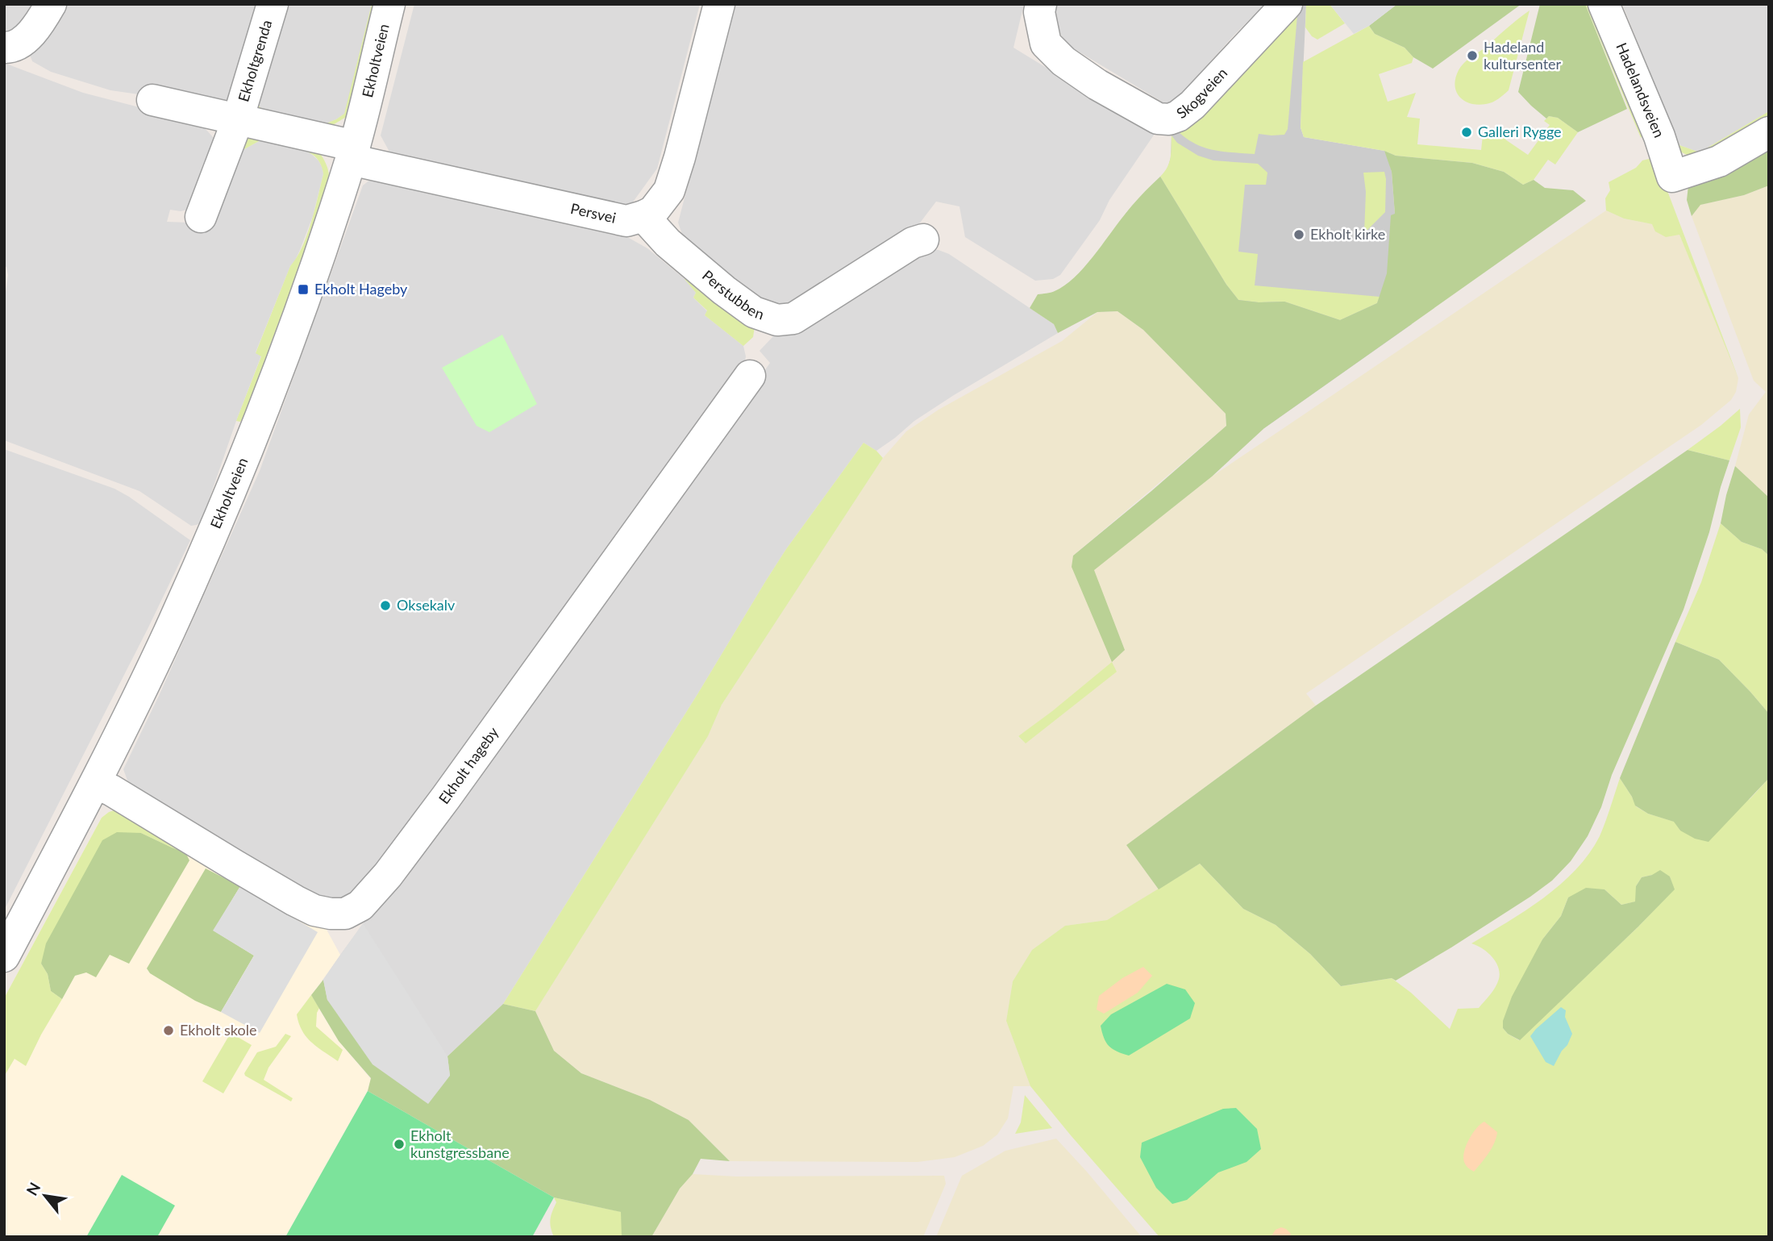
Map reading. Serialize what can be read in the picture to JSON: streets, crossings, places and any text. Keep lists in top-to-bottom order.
{
  "streets": {
    "street": [
      "Ekholtveien",
      "Ekholtgrenda",
      "Hadelandsveien",
      "Skogveien",
      "Persvei",
      "Perstubben",
      "Ekholt hageby"
    ]
  },
  "crossings": [
    ["Ekholtveien", "Ekholtgrenda"],
    ["Ekholtveien", "Persvei"],
    ["Ekholtveien", "Ekholt hageby"],
    ["Ekholtgrenda", "Persvei"],
    ["Persvei", "Perstubben"]
  ],
  "places": {
    "other": [
      "Hadeland kultursenter",
      "Galleri Rygge",
      "Ekholt kirke",
      "Oksekalv",
      "Ekholt skole",
      "Ekholt kunstgressbane"
    ],
    "transit": ["Ekholt Hageby"]
  },
  "north": "top left"
}
